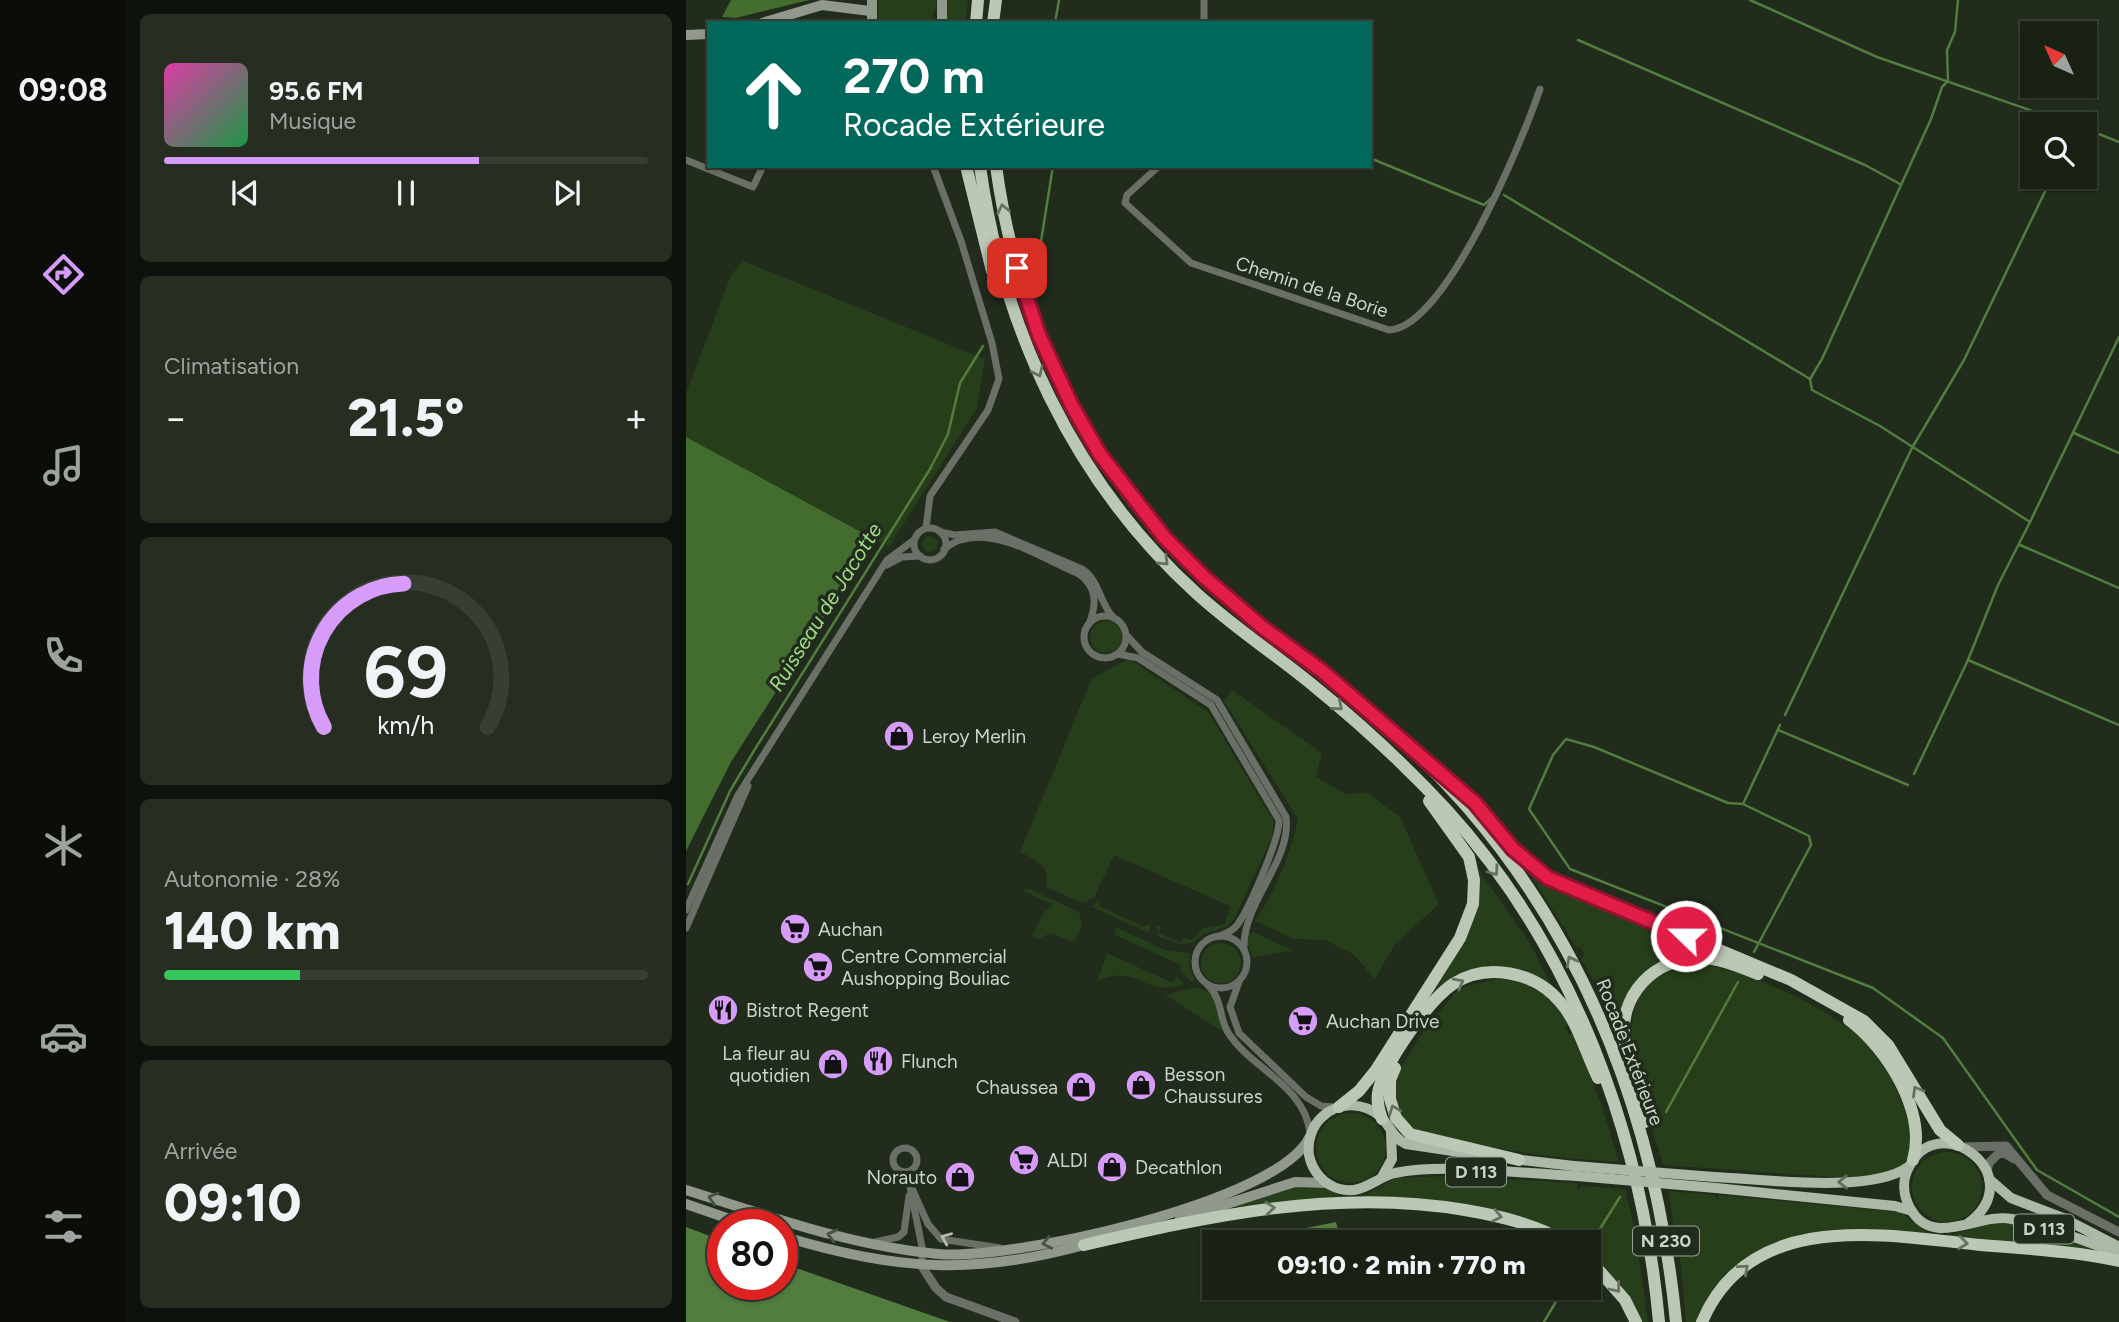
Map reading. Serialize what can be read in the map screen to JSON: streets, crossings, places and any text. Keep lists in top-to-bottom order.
{
  "streets": {
    "highway": ["Rocade Extérieure", "N 230"],
    "main road": ["D 113"],
    "street": ["Chemin de la Borie"]
  },
  "water": ["Ruisseau de Jacotte"],
  "places": {
    "shop": [
      "Leroy Merlin",
      "La fleur au quotidien",
      "Besson Chaussures",
      "Chaussea",
      "Decathlon",
      "Norauto"
    ],
    "supermarket": [
      "Auchan",
      "Centre Commercial Aushopping Bouliac",
      "Auchan Drive",
      "ALDI"
    ],
    "restaurant": ["Bistrot Regent", "Flunch"]
  },
  "north": "top left",
  "page": {
    "tabs": "09:08",
    "turn": ["270 m", "Rocade Extérieure"],
    "song": ["95.6 FM", "Musique"],
    "tile": [
      "Climatisation",
      ["Autonomie · 28%", "140 km"],
      ["Arrivée", "09:10"]
    ],
    "heat": ["−", "21.5°", "+"],
    "limit": "80",
    "trip": "09:10 · 2 min · 770 m",
    "gauge": ["69", "km/h"]
  }
}
